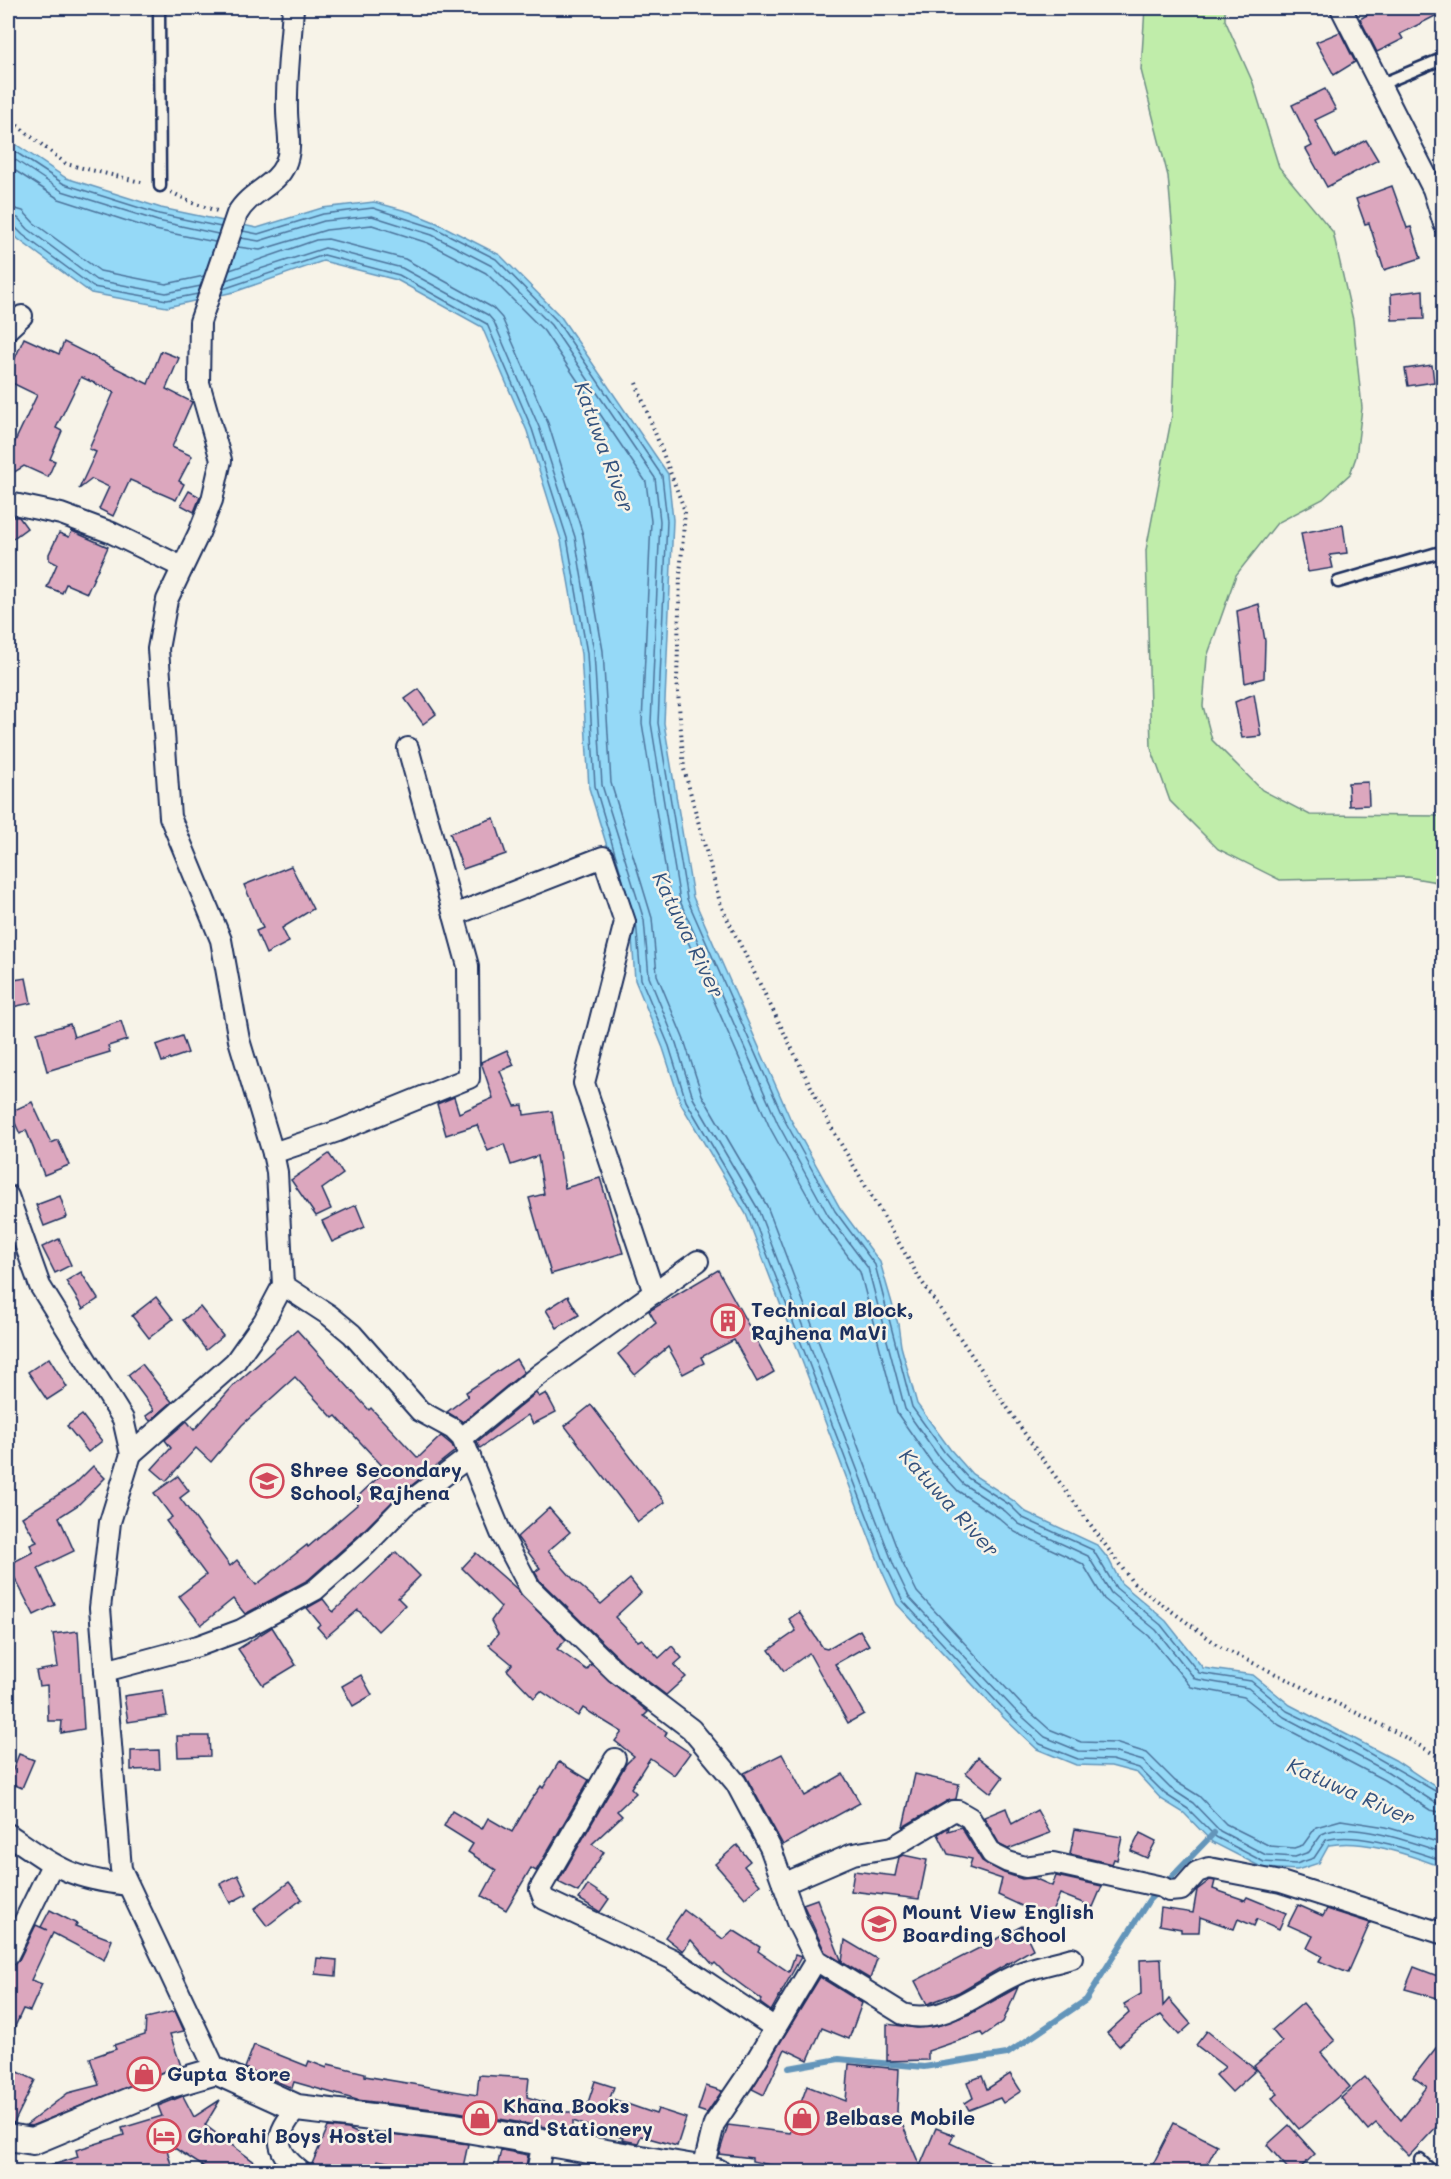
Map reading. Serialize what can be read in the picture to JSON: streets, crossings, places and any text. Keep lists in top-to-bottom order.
{
  "water": ["Katuwa River"],
  "places": {
    "building": ["Technical Block, Rajhena MaVi"],
    "school or university": ["Shree Secondary School, Rajhena", "Mount View English Boarding School"],
    "shop": ["Gupta Store", "Khana Books and Stationery", "Belbase Mobile"],
    "hotel": ["Ghorahi Boys Hostel"]
  }
}
